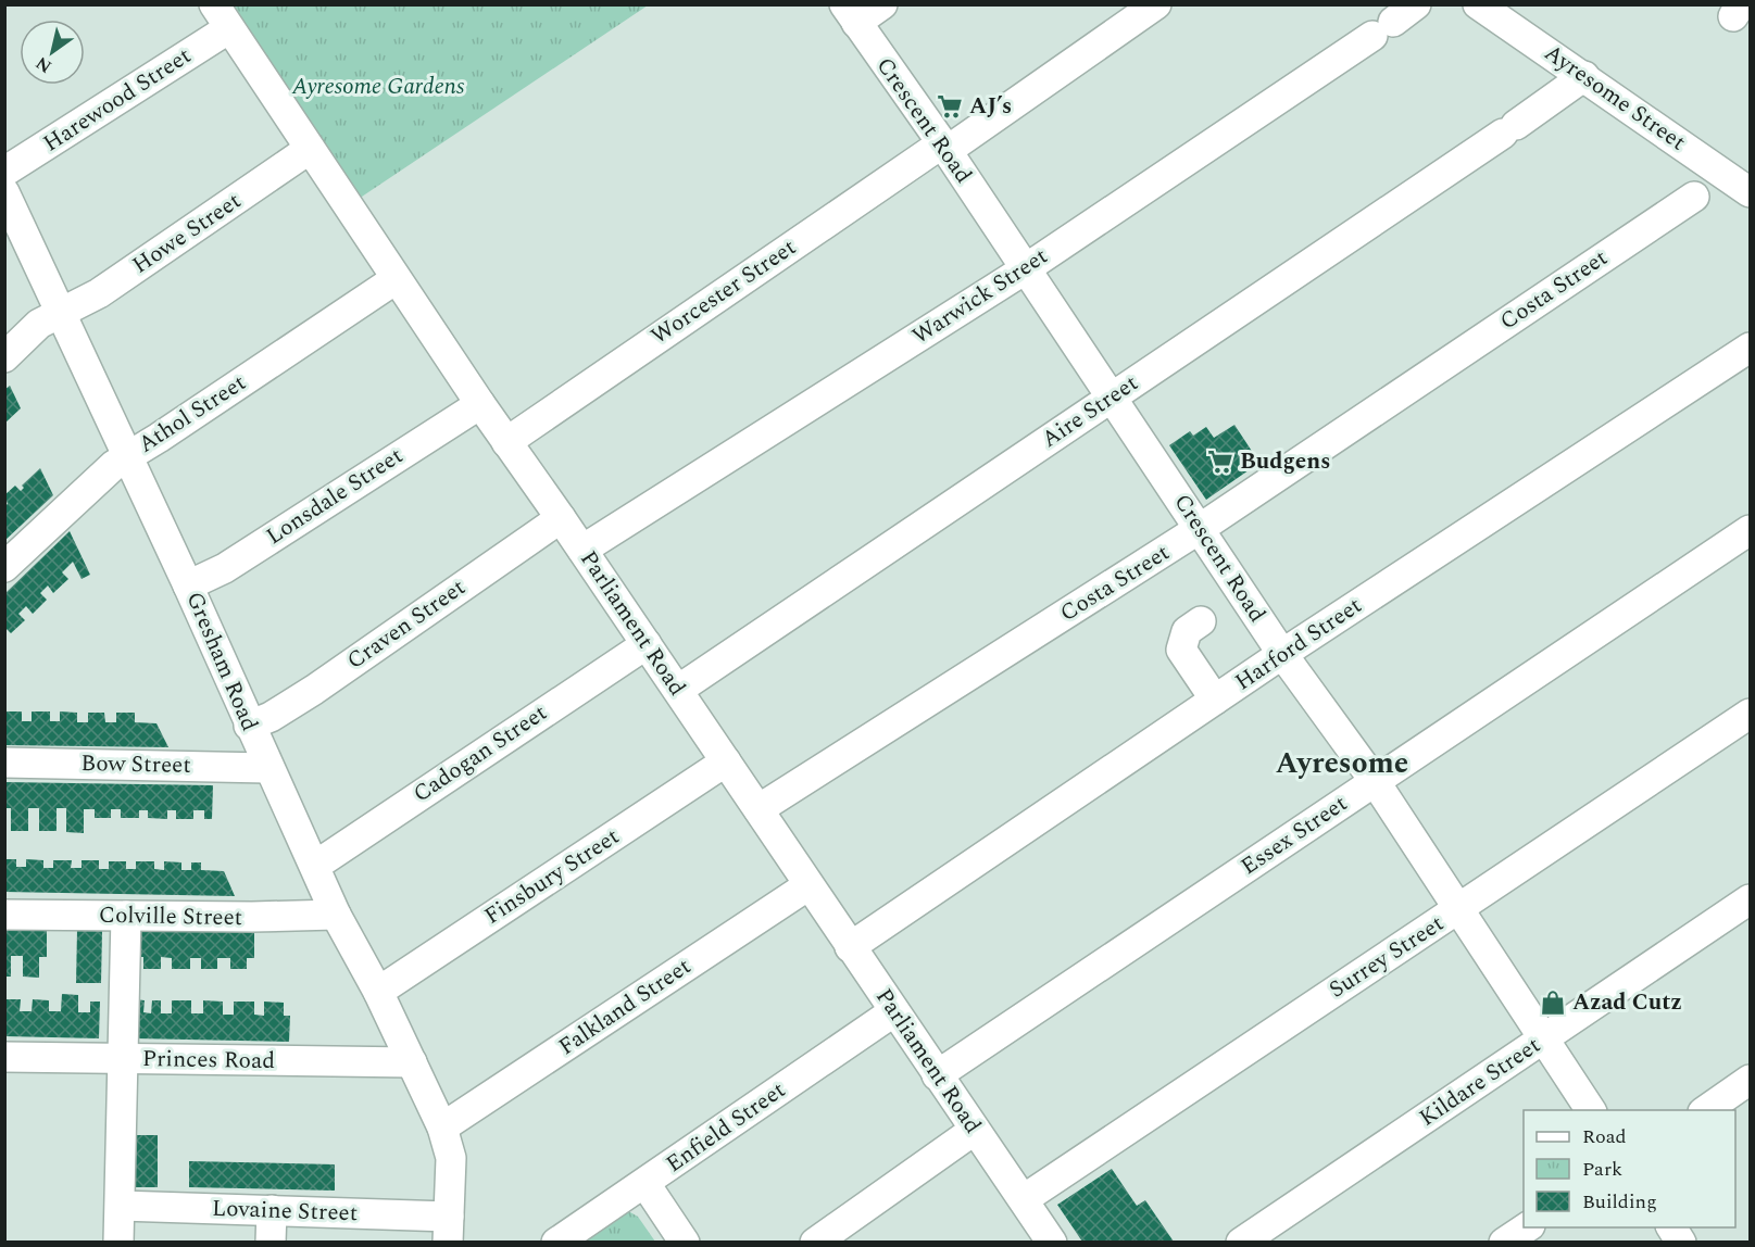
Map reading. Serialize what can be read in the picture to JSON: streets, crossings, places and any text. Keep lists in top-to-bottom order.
{
  "streets": {
    "street": [
      "Ayresome Street",
      "Harewood Street",
      "Crescent Road",
      "Howe Street",
      "Costa Street",
      "Worcester Street",
      "Warwick Street",
      "Aire Street",
      "Athol Street",
      "Lonsdale Street",
      "Parliament Road",
      "Craven Street",
      "Harford Street",
      "Gresham Road",
      "Cadogan Street",
      "Bow Street",
      "Essex Street",
      "Finsbury Street",
      "Colville Street",
      "Surrey Street",
      "Falkland Street",
      "Princes Road",
      "Kildare Street",
      "Enfield Street",
      "Lovaine Street"
    ]
  },
  "crossings": [
    ["Ayresome Street", "Aire Street"],
    ["Harewood Street", "Parliament Road"],
    ["Crescent Road", "Costa Street"],
    ["Crescent Road", "Worcester Street"],
    ["Crescent Road", "Warwick Street"],
    ["Crescent Road", "Aire Street"],
    ["Crescent Road", "Harford Street"],
    ["Crescent Road", "Essex Street"],
    ["Crescent Road", "Surrey Street"],
    ["Crescent Road", "Kildare Street"],
    ["Howe Street", "Parliament Road"],
    ["Howe Street", "Gresham Road"],
    ["Costa Street", "Parliament Road"],
    ["Worcester Street", "Parliament Road"],
    ["Warwick Street", "Parliament Road"],
    ["Aire Street", "Parliament Road"],
    ["Athol Street", "Parliament Road"],
    ["Athol Street", "Gresham Road"],
    ["Lonsdale Street", "Parliament Road"],
    ["Lonsdale Street", "Gresham Road"],
    ["Parliament Road", "Craven Street"],
    ["Parliament Road", "Harford Street"],
    ["Parliament Road", "Cadogan Street"],
    ["Parliament Road", "Essex Street"],
    ["Parliament Road", "Finsbury Street"],
    ["Parliament Road", "Surrey Street"],
    ["Parliament Road", "Falkland Street"],
    ["Parliament Road", "Enfield Street"],
    ["Craven Street", "Gresham Road"],
    ["Gresham Road", "Cadogan Street"],
    ["Gresham Road", "Bow Street"],
    ["Gresham Road", "Finsbury Street"],
    ["Gresham Road", "Colville Street"],
    ["Gresham Road", "Falkland Street"],
    ["Gresham Road", "Princes Road"],
    ["Gresham Road", "Lovaine Street"]
  ],
  "districts": ["Ayresome"],
  "parks": ["Ayresome Gardens"],
  "places": {
    "supermarket": ["AJ’s", "Budgens"],
    "shop": ["Azad Cutz"]
  },
  "legend": ["Road", "Park", "Building"],
  "north": "bottom left"
}
